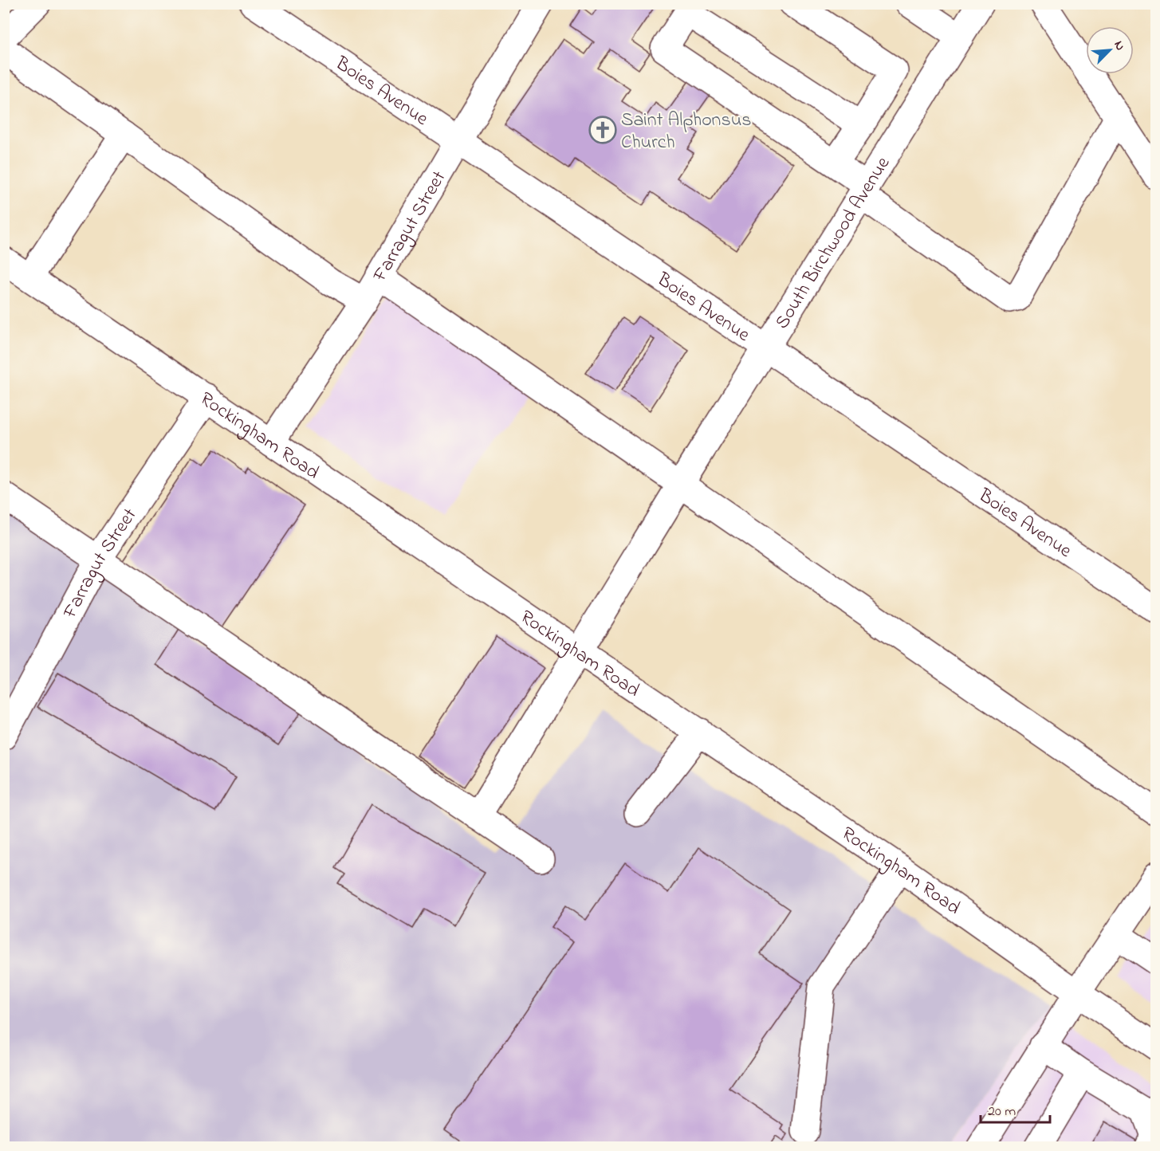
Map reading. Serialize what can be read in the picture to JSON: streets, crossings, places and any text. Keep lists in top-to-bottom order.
{
  "streets": {
    "street": [
      "Boies Avenue",
      "Farragut Street",
      "South Birchwood Avenue",
      "Rockingham Road"
    ]
  },
  "crossings": [
    ["Boies Avenue", "Farragut Street"],
    ["Boies Avenue", "South Birchwood Avenue"],
    ["Farragut Street", "Rockingham Road"],
    ["South Birchwood Avenue", "Rockingham Road"]
  ],
  "places": {
    "church": ["Saint Alphonsus Church"]
  },
  "scale_bar": "20 m",
  "north": "top right"
}
